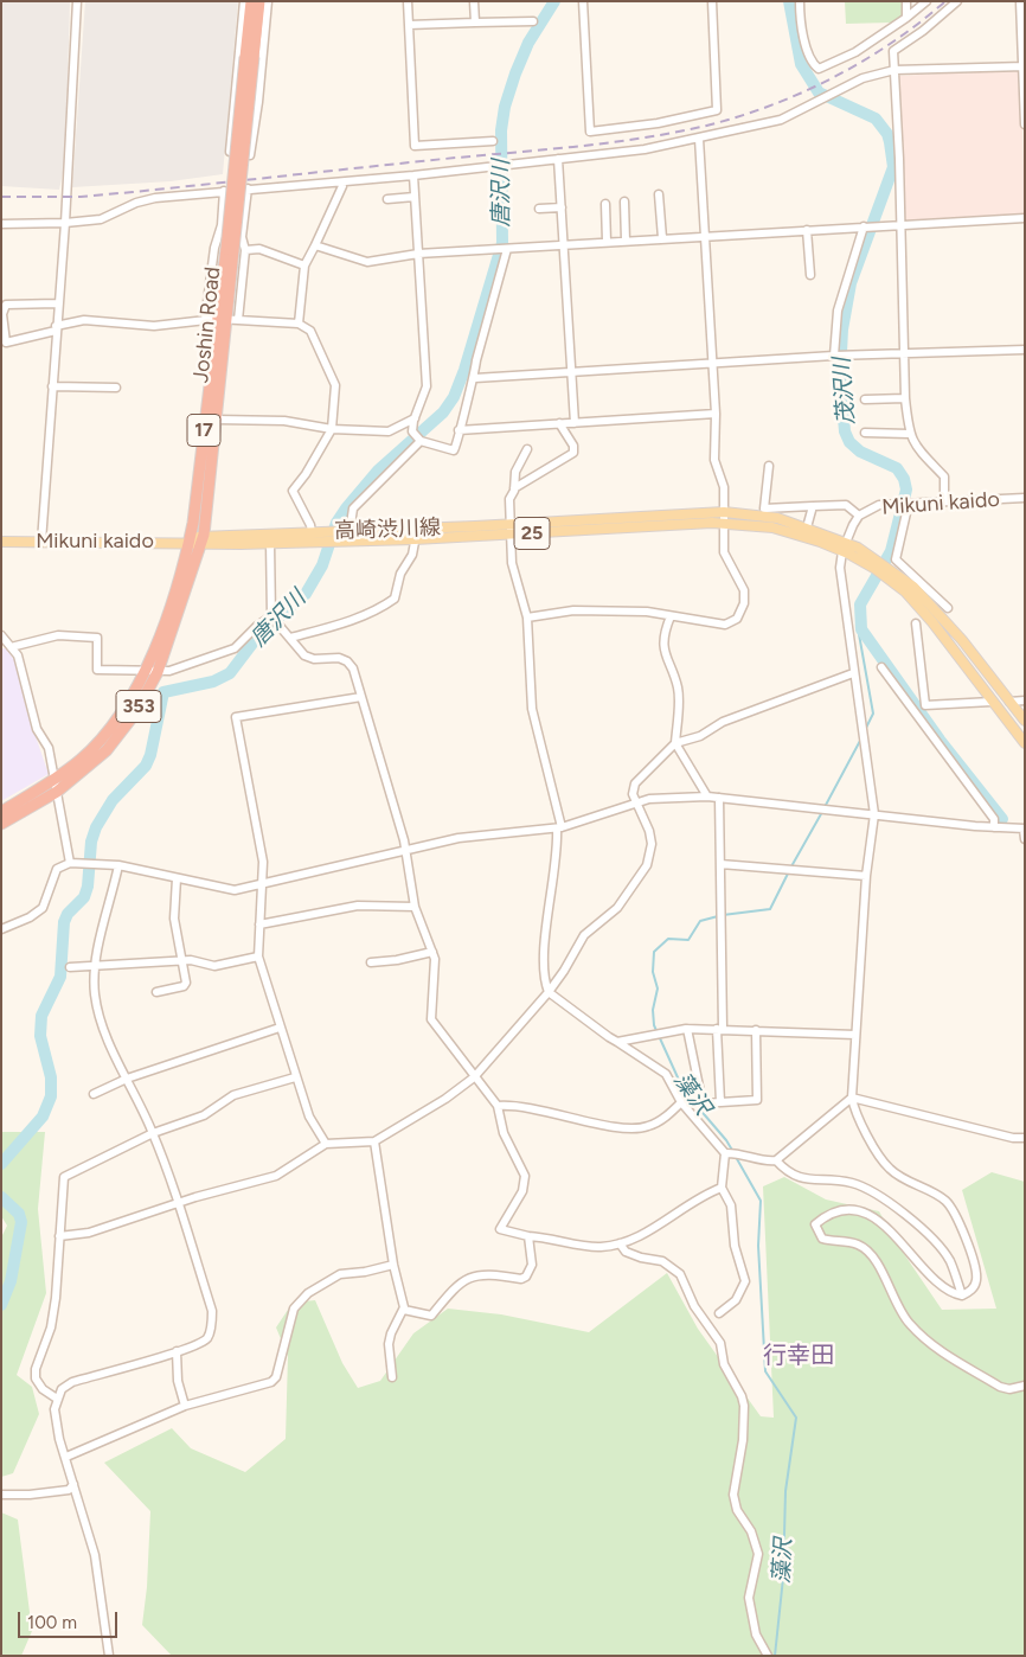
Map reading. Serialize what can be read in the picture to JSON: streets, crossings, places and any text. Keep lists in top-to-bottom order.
{
  "streets": {
    "highway": ["Joshin Road", "17", "353"],
    "main road": ["Mikuni kaido", "高崎渋川線", "25"]
  },
  "crossings": [
    ["Joshin Road", "Mikuni kaido"],
    ["Joshin Road", "高崎渋川線"],
    ["Mikuni kaido", "高崎渋川線"],
    ["Mikuni kaido", "25"],
    ["高崎渋川線", "25"]
  ],
  "districts": ["行幸田"],
  "water": ["唐沢川", "茂沢川", "藻沢"],
  "scale_bar": "100 m"
}
